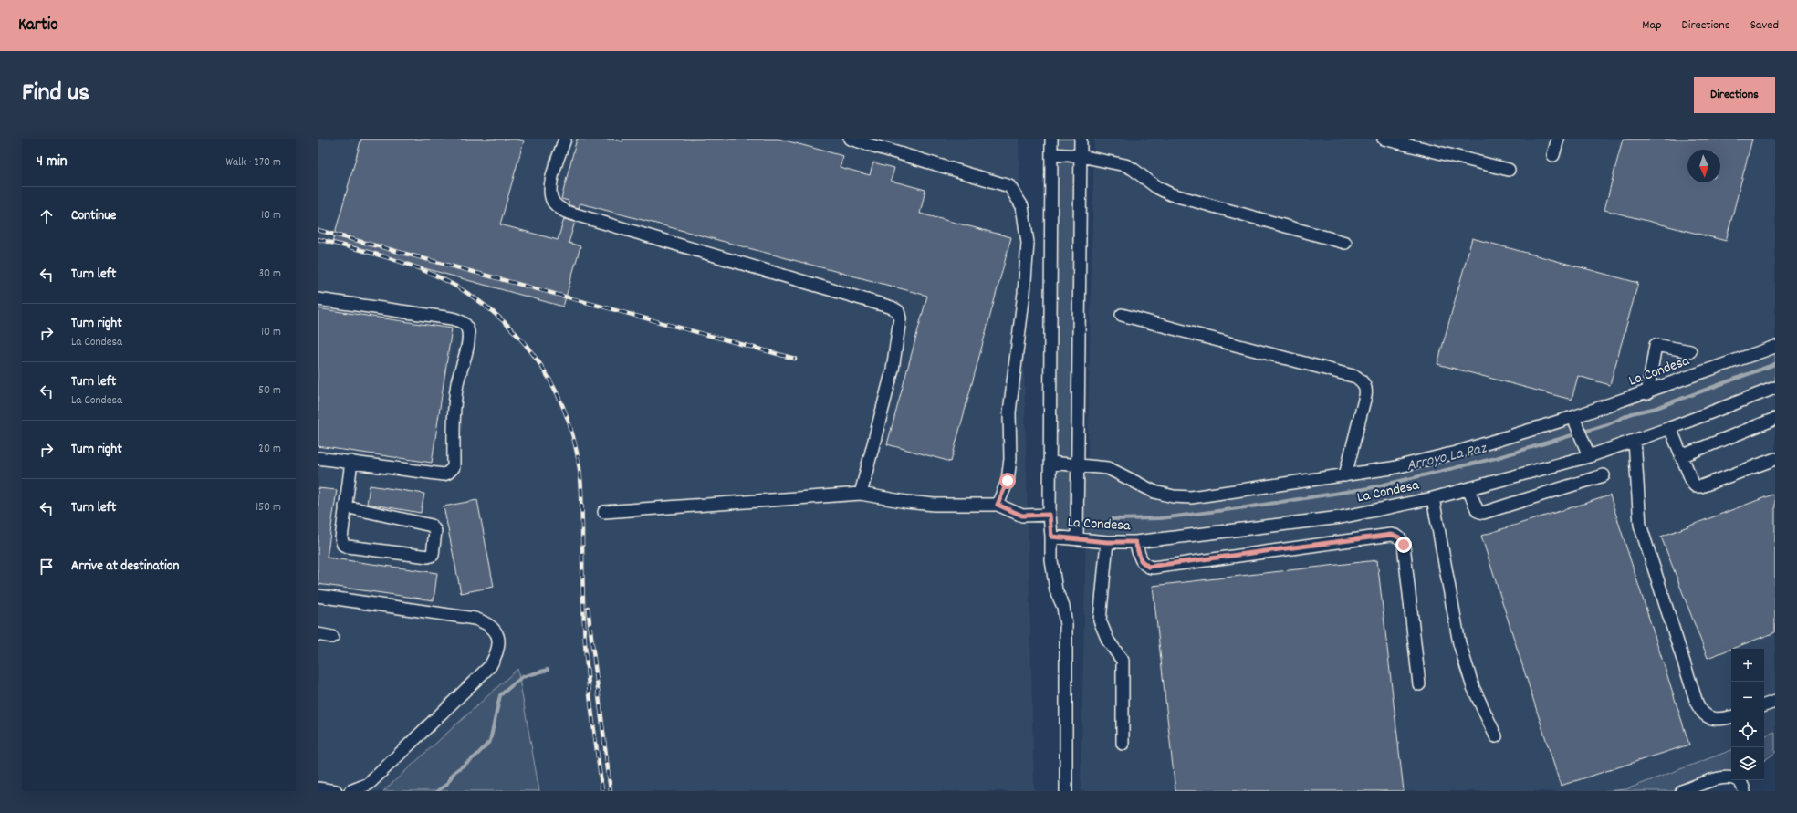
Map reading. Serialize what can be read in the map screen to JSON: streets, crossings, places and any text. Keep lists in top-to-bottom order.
{
  "streets": {
    "street": ["La Condesa"]
  },
  "water": ["Arroyo La Paz"],
  "north": "bottom",
  "page": {
    "header": "Kartio",
    "nav": ["Map", "Directions", "Saved"],
    "title": "Find us",
    "buttons": "Directions",
    "heading": ["4 min", "Walk · 270 m"],
    "list": [
      ["Continue", "10 m"],
      ["Turn left", "30 m"],
      ["Turn right", "La Condesa", "10 m"],
      ["Turn left", "La Condesa", "50 m"],
      ["Turn right", "20 m"],
      ["Turn left", "150 m"],
      "Arrive at destination"
    ],
    "map_buttons": ["+", "−"]
  }
}
